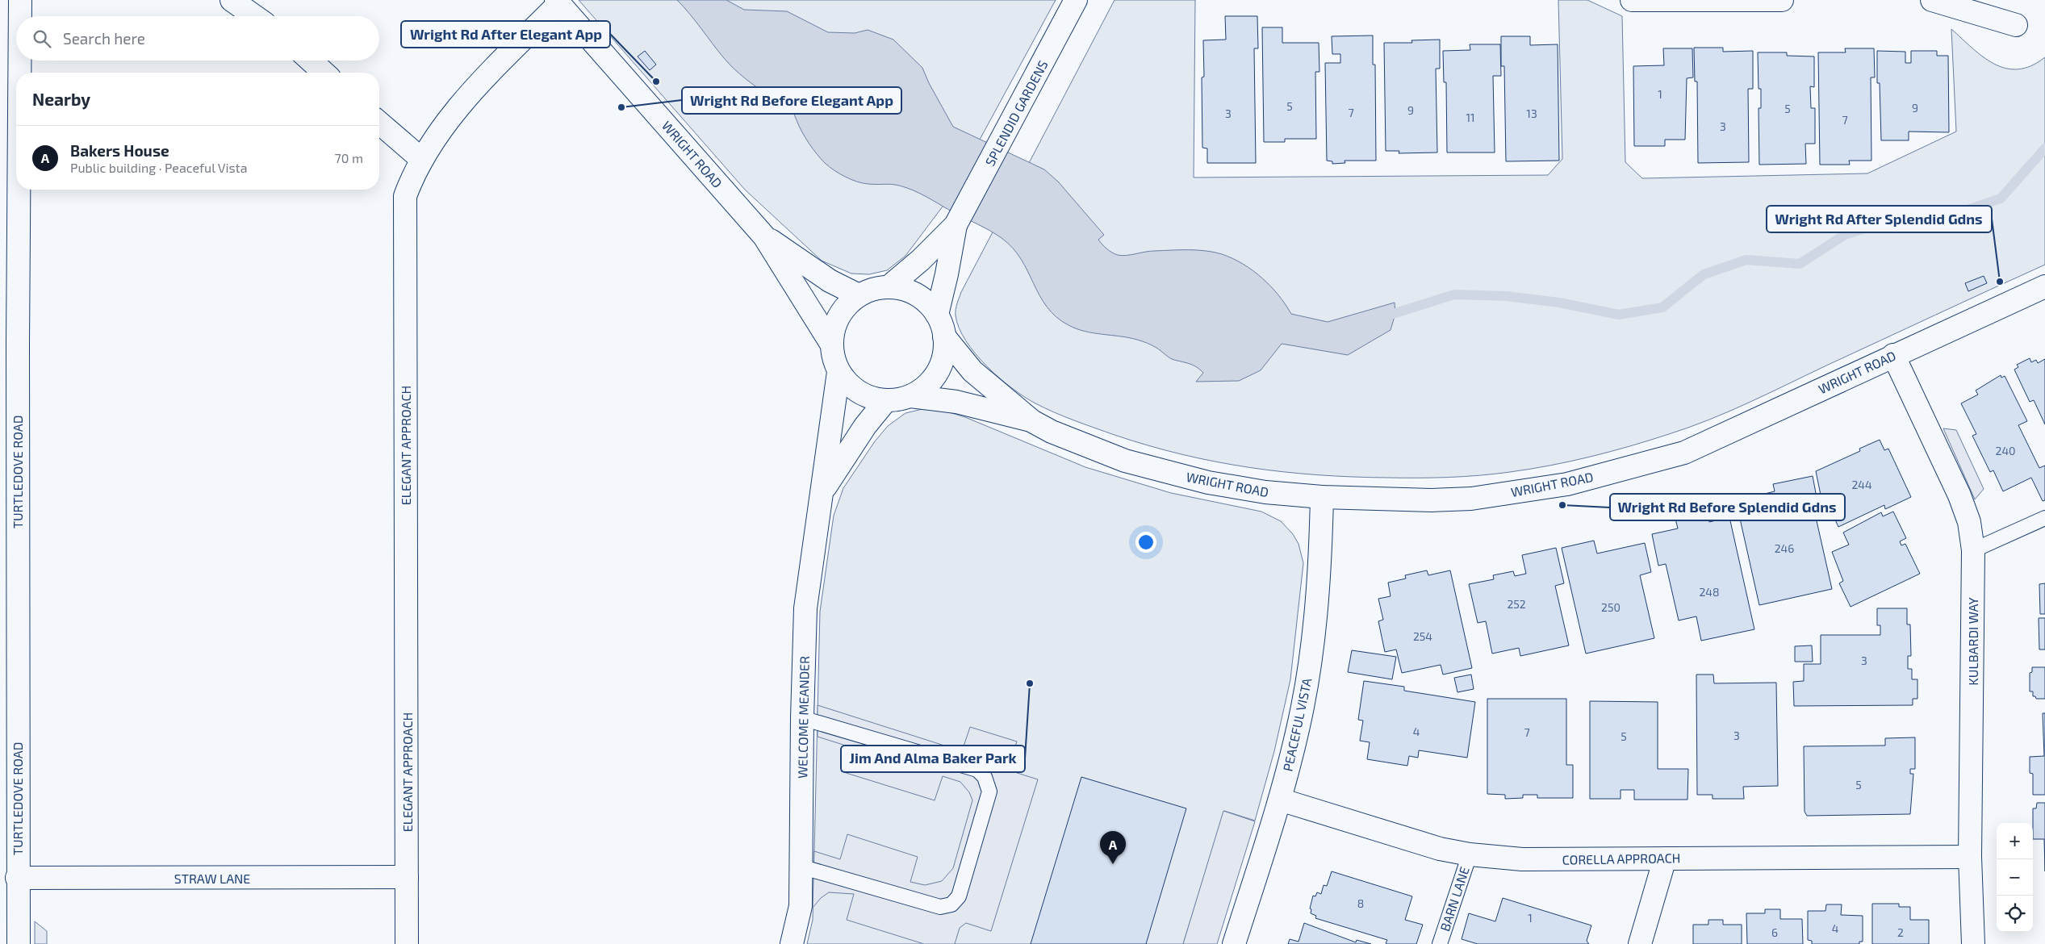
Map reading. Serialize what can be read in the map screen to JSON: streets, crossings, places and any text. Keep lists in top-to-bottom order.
{
  "streets": {
    "street": [
      "SPLENDID GARDENS",
      "WRIGHT ROAD",
      "ELEGANT APPROACH",
      "TURTLEDOVE ROAD",
      "KULBARDI WAY",
      "WELCOME MEANDER",
      "PEACEFUL VISTA",
      "CORELLA APPROACH",
      "STRAW LANE"
    ],
    "lane": ["BARN LANE"]
  },
  "crossings": [
    ["SPLENDID GARDENS", "WRIGHT ROAD"],
    ["SPLENDID GARDENS", "WELCOME MEANDER"],
    ["WRIGHT ROAD", "ELEGANT APPROACH"],
    ["WRIGHT ROAD", "KULBARDI WAY"],
    ["WRIGHT ROAD", "WELCOME MEANDER"],
    ["WRIGHT ROAD", "PEACEFUL VISTA"],
    ["ELEGANT APPROACH", "STRAW LANE"],
    ["TURTLEDOVE ROAD", "STRAW LANE"],
    ["KULBARDI WAY", "CORELLA APPROACH"],
    ["PEACEFUL VISTA", "CORELLA APPROACH"],
    ["CORELLA APPROACH", "BARN LANE"]
  ],
  "places": [
    "Wright Rd After Elegant App",
    "Wright Rd Before Elegant App",
    "Wright Rd After Splendid Gdns",
    "Wright Rd Before Splendid Gdns",
    "Jim And Alma Baker Park"
  ],
  "house_numbers": [
    "1",
    "5",
    "9",
    "5",
    "9",
    "7",
    "3",
    "13",
    "11",
    "7",
    "3",
    "240",
    "244",
    "246",
    "248",
    "252",
    "250",
    "254",
    "3",
    "4",
    "7",
    "3",
    "5",
    "5",
    "8",
    "1",
    "4",
    "6",
    "2"
  ],
  "page": {
    "search": "Search here",
    "heading": "Nearby",
    "list": [
      {
        "mark": "A",
        "name": "Bakers House",
        "note": "Public building · Peaceful Vista",
        "value": "70 m"
      }
    ],
    "map_buttons": ["+", "−"],
    "pins": "A"
  }
}
